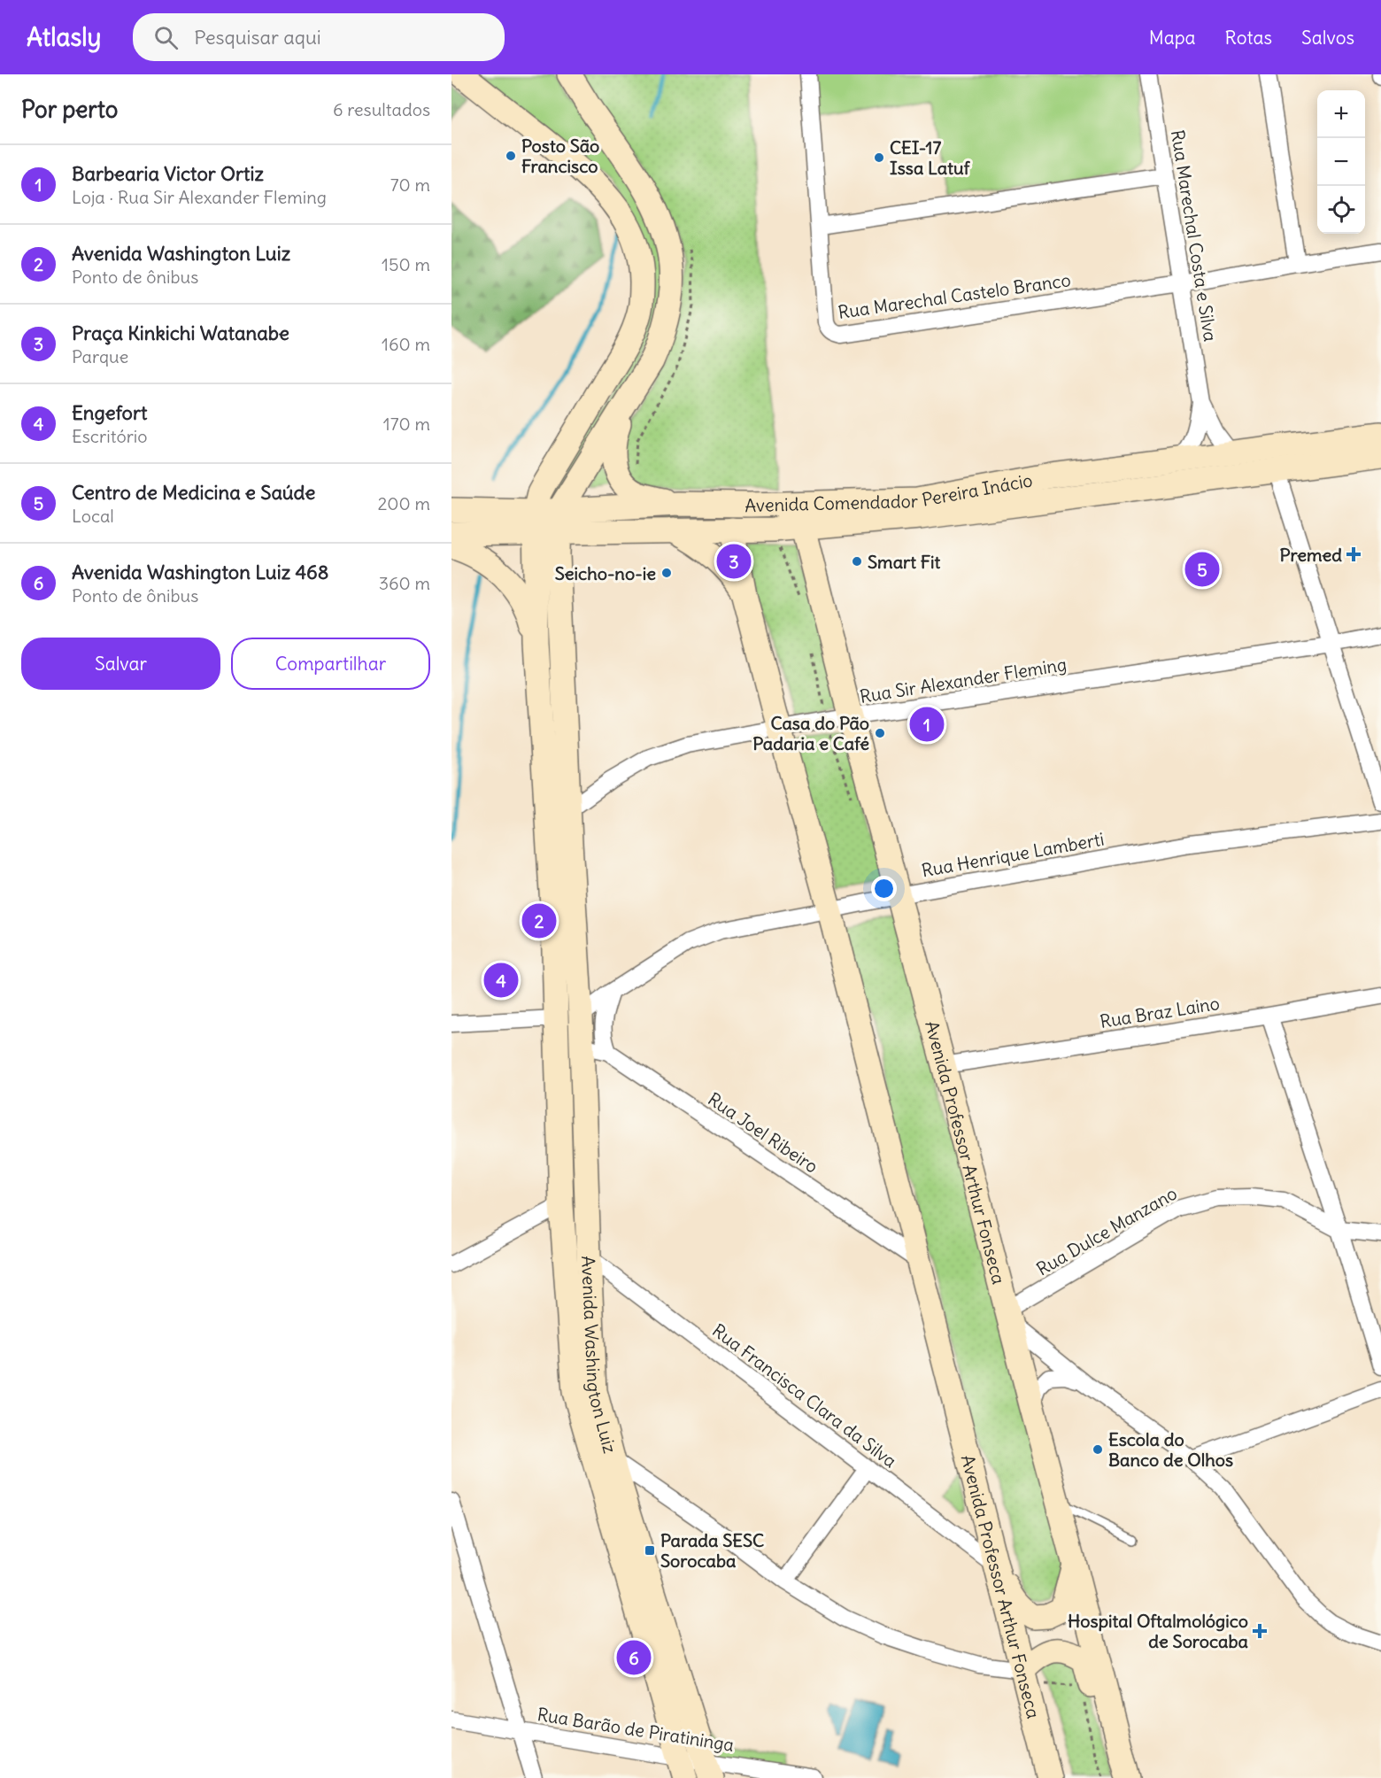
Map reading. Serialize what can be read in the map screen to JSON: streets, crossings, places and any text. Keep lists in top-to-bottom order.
{
  "streets": {
    "main road": ["Avenida Comendador Pereira Inácio", "Avenida Professor Arthur Fonseca", "Avenida Washington Luiz"],
    "street": [
      "Rua Marechal Costa e Silva",
      "Rua Marechal Castelo Branco",
      "Rua Sir Alexander Fleming",
      "Rua Henrique Lamberti",
      "Rua Braz Laino",
      "Rua Joel Ribeiro",
      "Rua Dulce Manzano",
      "Rua Francisca Clara da Silva",
      "Rua Barão de Piratininga"
    ]
  },
  "crossings": [
    ["Rua Marechal Costa e Silva", "Rua Marechal Castelo Branco"],
    ["Rua Marechal Costa e Silva", "Avenida Comendador Pereira Inácio"],
    ["Avenida Comendador Pereira Inácio", "Avenida Professor Arthur Fonseca"],
    ["Avenida Comendador Pereira Inácio", "Avenida Washington Luiz"],
    ["Rua Sir Alexander Fleming", "Avenida Professor Arthur Fonseca"],
    ["Rua Sir Alexander Fleming", "Avenida Washington Luiz"],
    ["Rua Henrique Lamberti", "Avenida Professor Arthur Fonseca"],
    ["Rua Henrique Lamberti", "Avenida Washington Luiz"],
    ["Rua Braz Laino", "Avenida Professor Arthur Fonseca"],
    ["Rua Joel Ribeiro", "Avenida Professor Arthur Fonseca"],
    ["Rua Joel Ribeiro", "Avenida Washington Luiz"],
    ["Avenida Professor Arthur Fonseca", "Rua Dulce Manzano"],
    ["Avenida Professor Arthur Fonseca", "Rua Francisca Clara da Silva"],
    ["Avenida Washington Luiz", "Rua Francisca Clara da Silva"],
    ["Avenida Washington Luiz", "Rua Barão de Piratininga"]
  ],
  "places": {
    "other": [
      "Posto São Francisco",
      "CEI-17 Issa Latuf",
      "Smart Fit",
      "Seicho-no-ie",
      "Casa do Pão Padaria e Café",
      "Escola do Banco de Olhos"
    ],
    "health": ["Premed", "Hospital Oftalmológico de Sorocaba"],
    "transit": ["Parada SESC Sorocaba"]
  },
  "page": {
    "header": "Atlasly",
    "search": "Pesquisar aqui",
    "nav": ["Mapa", "Rotas", "Salvos"],
    "heading": ["Por perto", "6 resultados"],
    "map_buttons": ["+", "−"],
    "list": [
      {
        "mark": "1",
        "name": "Barbearia Victor Ortiz",
        "note": "Loja · Rua Sir Alexander Fleming",
        "value": "70 m"
      },
      {
        "mark": "2",
        "name": "Avenida Washington Luiz",
        "note": "Ponto de ônibus",
        "value": "150 m"
      },
      {
        "mark": "3",
        "name": "Praça Kinkichi Watanabe",
        "note": "Parque",
        "value": "160 m"
      },
      {
        "mark": "4",
        "name": "Engefort",
        "note": "Escritório",
        "value": "170 m"
      },
      {
        "mark": "5",
        "name": "Centro de Medicina e Saúde",
        "note": "Local",
        "value": "200 m"
      },
      {
        "mark": "6",
        "name": "Avenida Washington Luiz 468",
        "note": "Ponto de ônibus",
        "value": "360 m"
      }
    ],
    "pins": [
      "3",
      "5",
      "1",
      "2",
      "4",
      "6"
    ],
    "buttons": ["Salvar", "Compartilhar"]
  }
}
